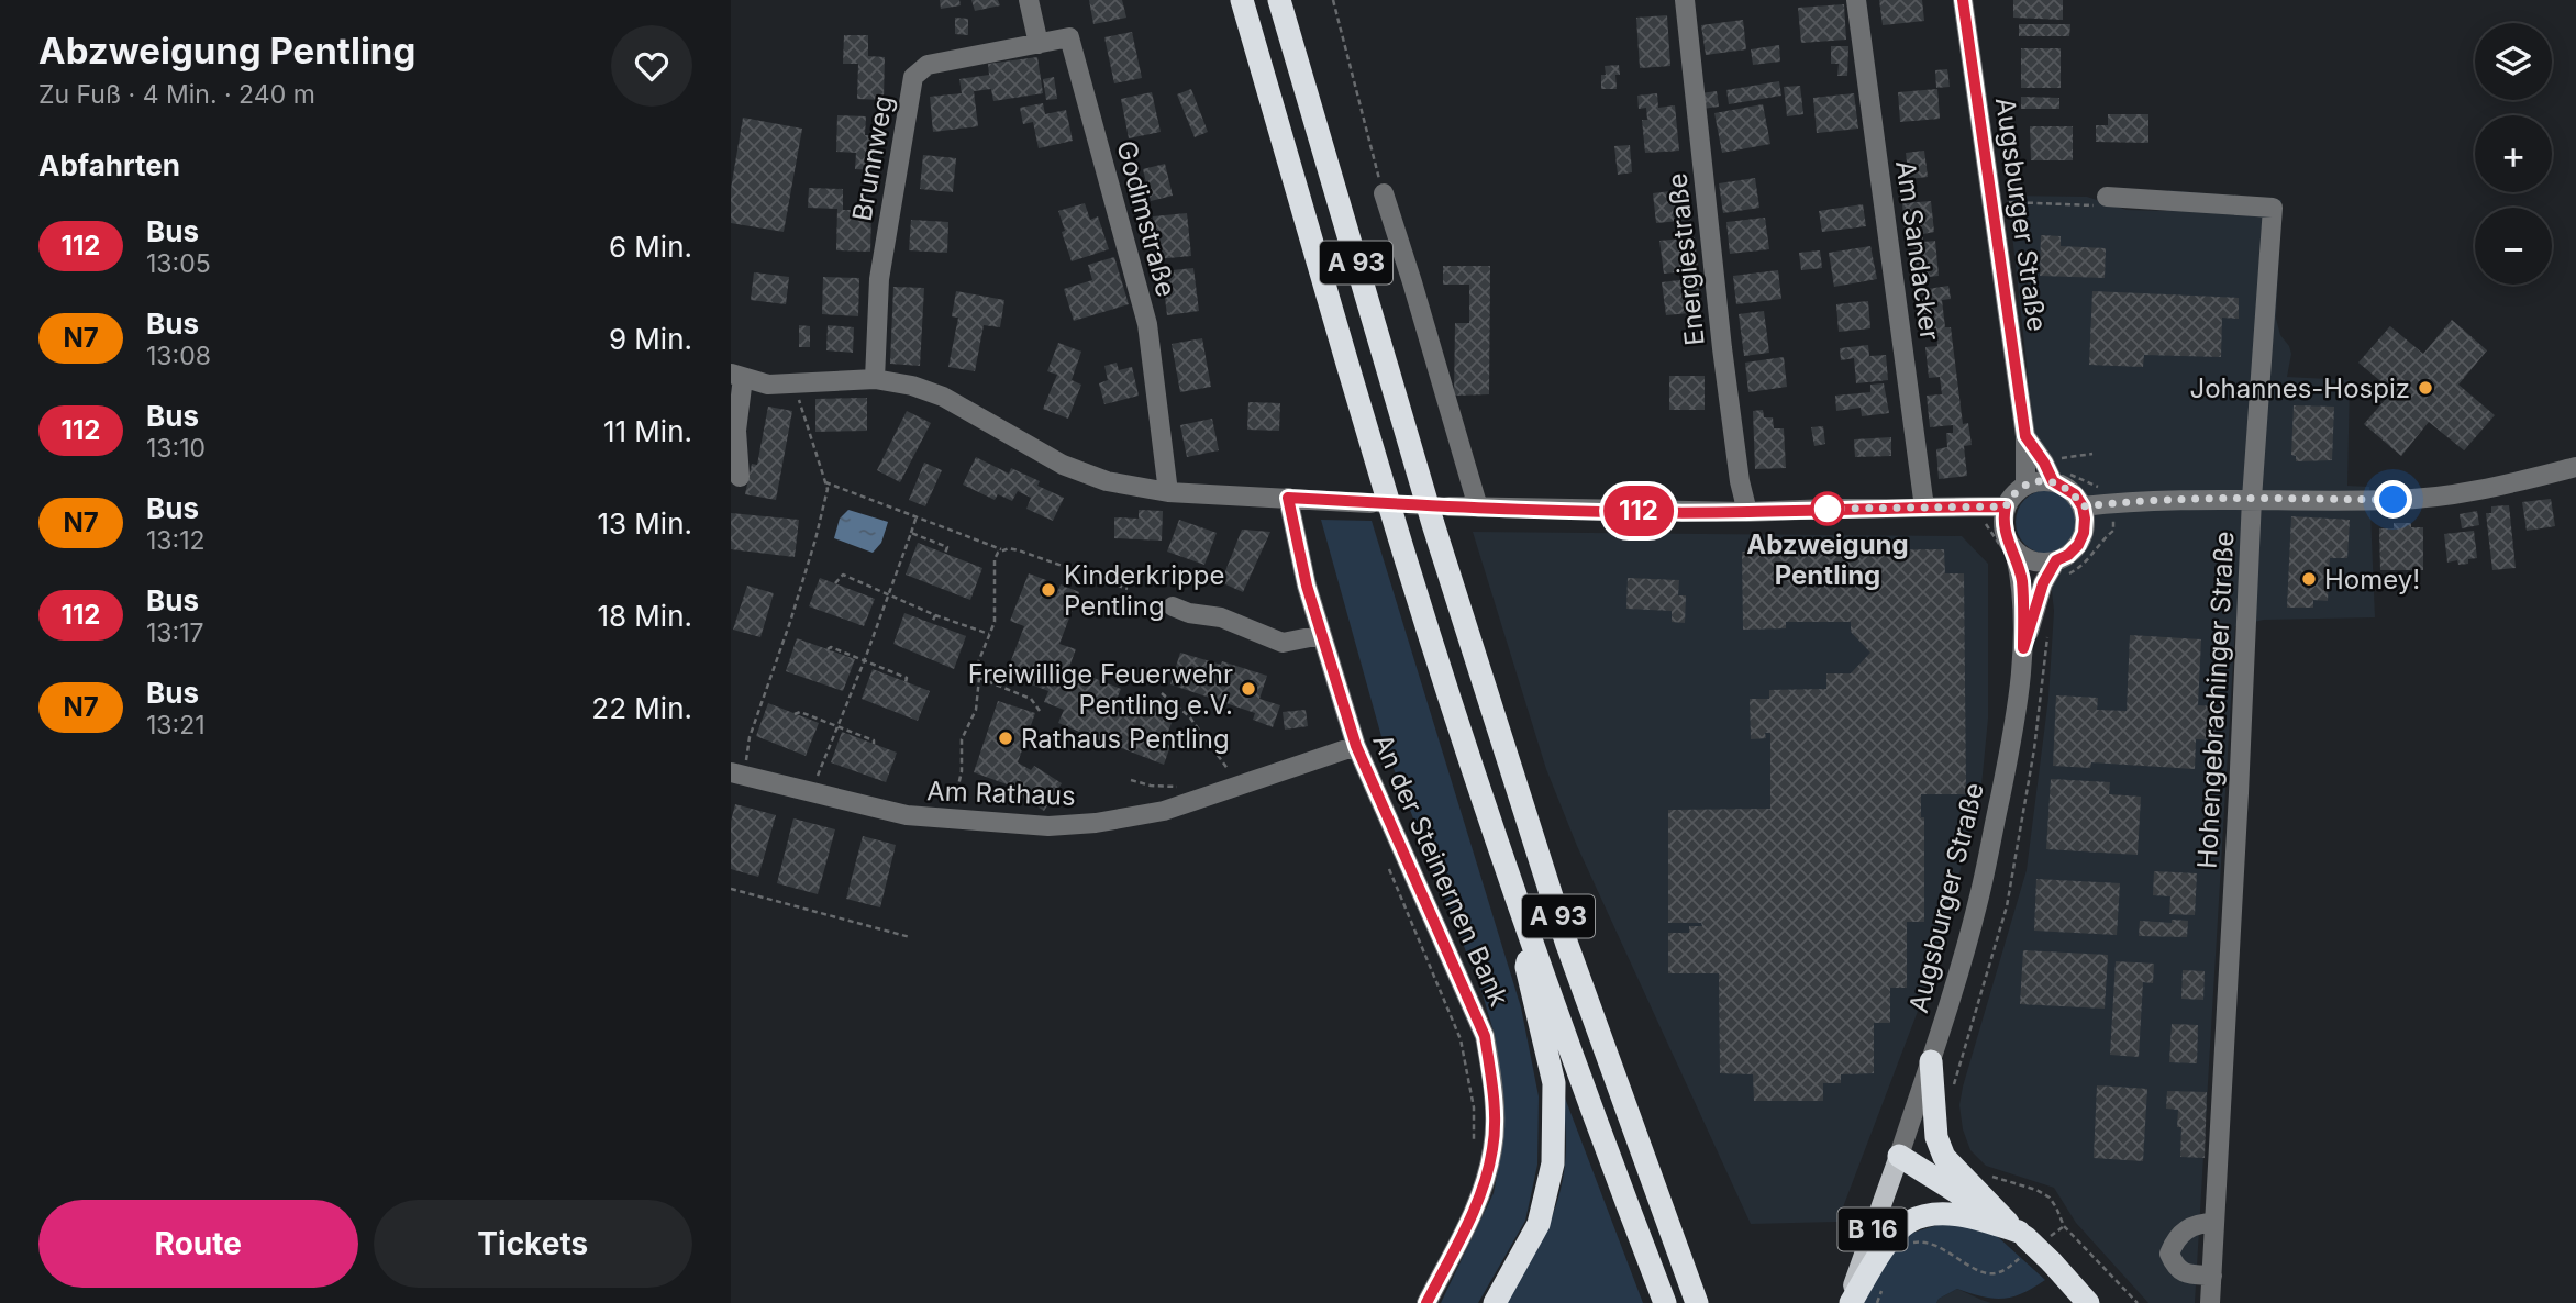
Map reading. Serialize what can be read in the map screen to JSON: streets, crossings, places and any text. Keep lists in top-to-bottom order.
{
  "streets": {
    "highway": ["A 93"],
    "main road": ["B 16"],
    "street": [
      "Brunnweg",
      "Augsburger Straße",
      "Godimstraße",
      "Am Sandacker",
      "Energiestraße",
      "Hohengebrachinger Straße",
      "Am Rathaus",
      "An der Steinernen Bank"
    ]
  },
  "crossings": [
    ["Brunnweg", "Godimstraße"],
    ["Augsburger Straße", "B 16"],
    ["Am Rathaus", "An der Steinernen Bank"]
  ],
  "places": [
    "Johannes-Hospiz",
    "Abzweigung Pentling",
    "Homey!",
    "Kinderkrippe Pentling",
    "Freiwillige Feuerwehr Pentling e.V.",
    "Rathaus Pentling"
  ],
  "lines": ["bus line 112"],
  "page": {
    "heading": [
      ["Abzweigung Pentling", "Zu Fuß · 4 Min. · 240 m"],
      "Abfahrten"
    ],
    "on_map": "112",
    "map_buttons": ["+", "−"],
    "list": [
      {
        "mark": "112",
        "name": "Bus",
        "note": "13:05",
        "value": "6 Min."
      },
      {
        "mark": "N7",
        "name": "Bus",
        "note": "13:08",
        "value": "9 Min."
      },
      {
        "mark": "112",
        "name": "Bus",
        "note": "13:10",
        "value": "11 Min."
      },
      {
        "mark": "N7",
        "name": "Bus",
        "note": "13:12",
        "value": "13 Min."
      },
      {
        "mark": "112",
        "name": "Bus",
        "note": "13:17",
        "value": "18 Min."
      },
      {
        "mark": "N7",
        "name": "Bus",
        "note": "13:21",
        "value": "22 Min."
      }
    ],
    "buttons": ["Route", "Tickets"]
  }
}
